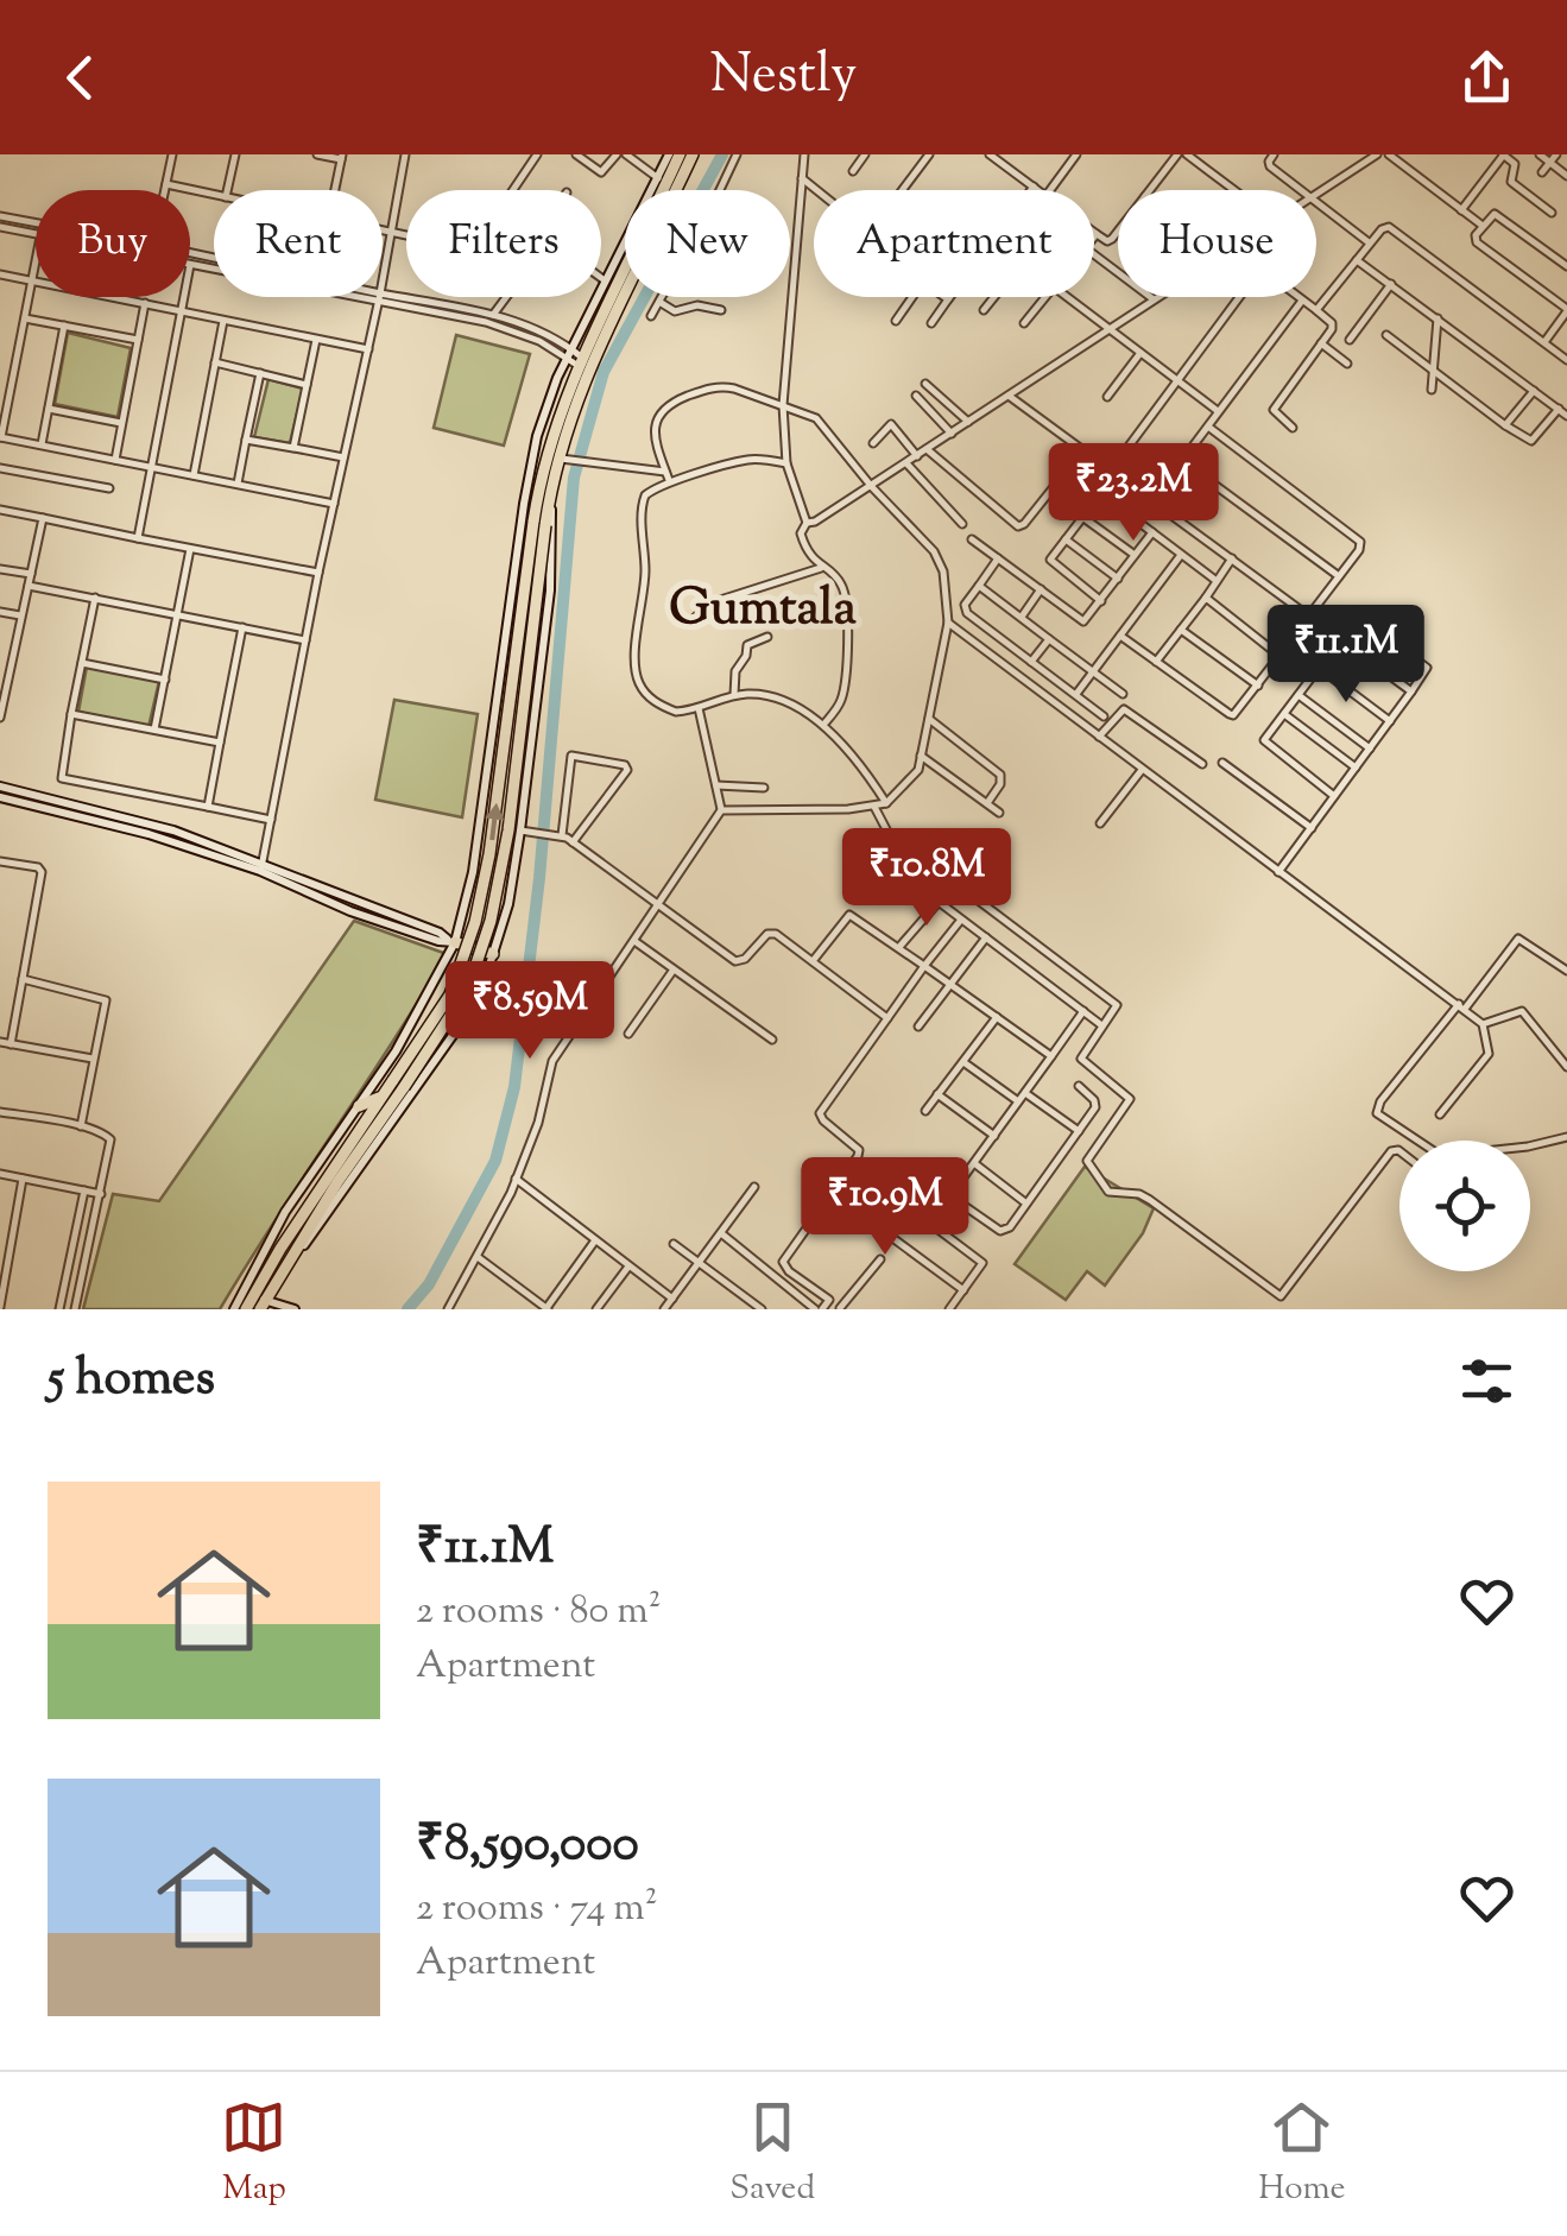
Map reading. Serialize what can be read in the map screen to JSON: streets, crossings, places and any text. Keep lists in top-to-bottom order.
{
  "districts": ["Gumtala"],
  "page": {
    "header": "Nestly",
    "chip": [
      "Buy",
      "Rent",
      "Filters",
      "New",
      "Apartment",
      "House"
    ],
    "price": [
      "₹23.2M",
      "₹11.1M",
      "₹10.8M",
      "₹8.59M",
      "₹10.9M"
    ],
    "heading": "5 homes",
    "list": [
      {
        "name": "₹11.1M",
        "note": "2 rooms · 80 m² · Apartment"
      },
      {
        "name": "₹8,590,000",
        "note": "2 rooms · 74 m² · Apartment"
      }
    ],
    "tabs": ["Map", "Saved", "Home"]
  }
}
